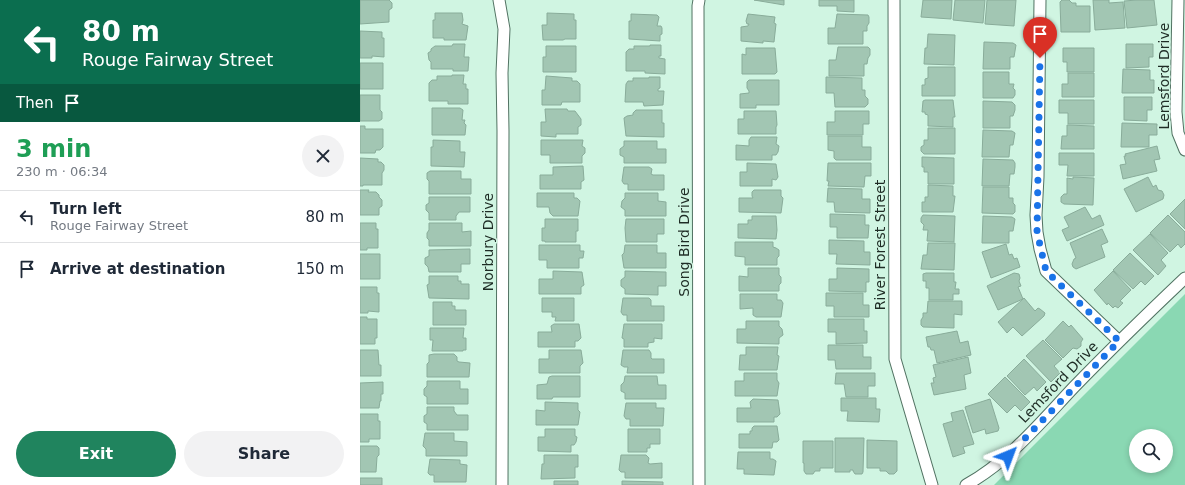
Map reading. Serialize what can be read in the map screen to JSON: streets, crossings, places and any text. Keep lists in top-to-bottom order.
{
  "streets": {
    "street": [
      "Lemsford Drive",
      "Norbury Drive",
      "Song Bird Drive",
      "River Forest Street"
    ]
  },
  "page": {
    "turn": ["80 m", "Rouge Fairway Street"],
    "then": "Then",
    "heading": ["3 min", "230 m · 06:34"],
    "list": [
      {
        "name": "Turn left",
        "note": "Rouge Fairway Street",
        "value": "80 m"
      },
      {
        "name": "Arrive at destination",
        "value": "150 m"
      }
    ],
    "buttons": ["Exit", "Share"]
  }
}
